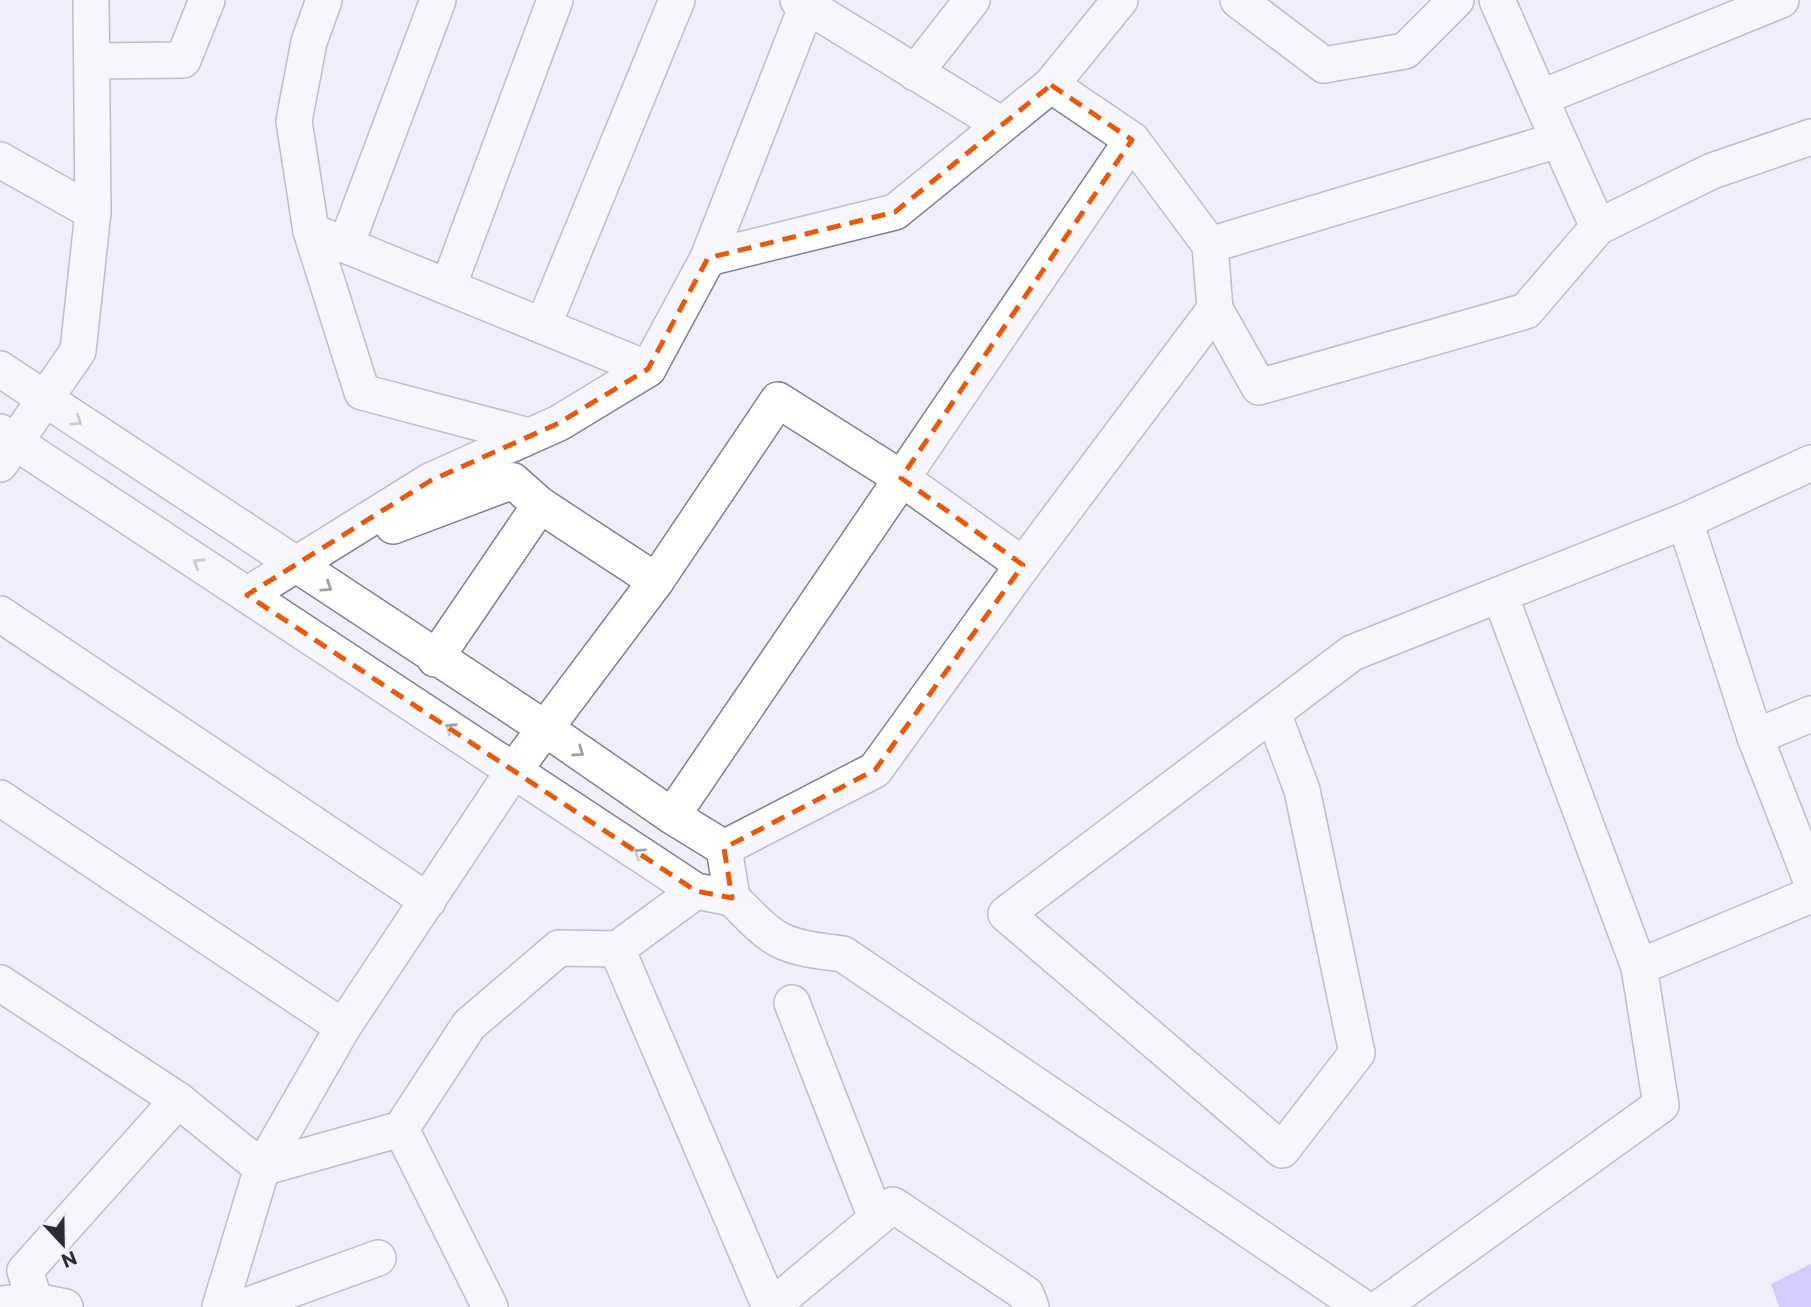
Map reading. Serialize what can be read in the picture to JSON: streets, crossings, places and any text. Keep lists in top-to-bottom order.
{
  "north": "bottom"
}
